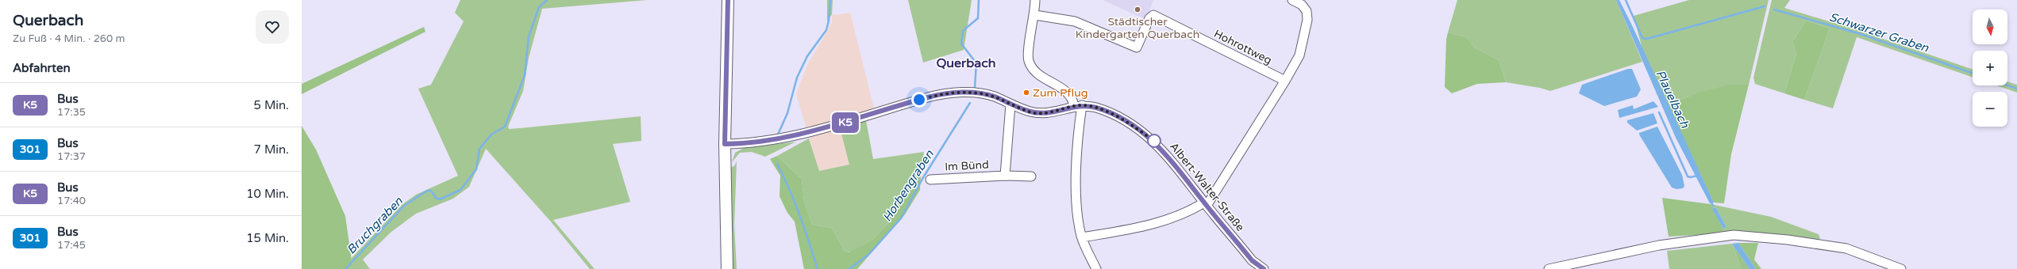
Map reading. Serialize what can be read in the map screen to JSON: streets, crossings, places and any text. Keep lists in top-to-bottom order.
{
  "streets": {
    "street": ["Hohrottweg", "Im Bünd", "Albert-Walter-Straße"]
  },
  "crossings": [
    ["Im Bünd", "Albert-Walter-Straße"]
  ],
  "districts": ["Querbach"],
  "water": [
    "Schwarzer Graben",
    "Plauelbach",
    "Horbengraben",
    "Bruchgraben"
  ],
  "places": ["Städtischer Kindergarten Querbach", "Zum Pflug"],
  "lines": ["bus line K5"],
  "north": "bottom",
  "page": {
    "heading": [
      ["Querbach", "Zu Fuß · 4 Min. · 260 m"],
      "Abfahrten"
    ],
    "on_map": "K5",
    "map_buttons": ["+", "−"],
    "list": [
      {
        "mark": "K5",
        "name": "Bus",
        "note": "17:35",
        "value": "5 Min."
      },
      {
        "mark": "301",
        "name": "Bus",
        "note": "17:37",
        "value": "7 Min."
      },
      {
        "mark": "K5",
        "name": "Bus",
        "note": "17:40",
        "value": "10 Min."
      },
      {
        "mark": "301",
        "name": "Bus",
        "note": "17:45",
        "value": "15 Min."
      }
    ]
  }
}
